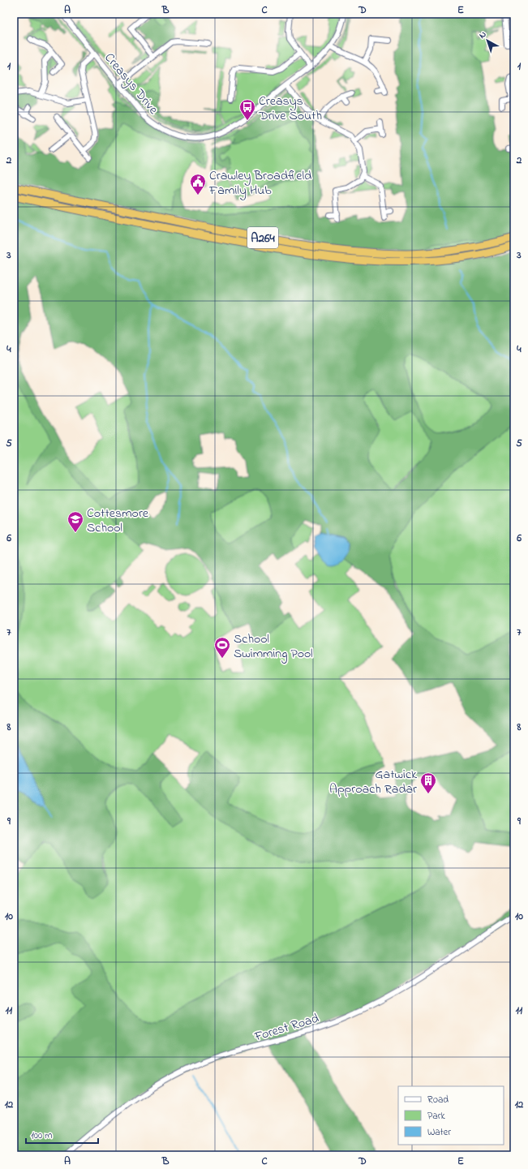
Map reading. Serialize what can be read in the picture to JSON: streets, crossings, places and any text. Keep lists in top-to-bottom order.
{
  "streets": {
    "highway": ["A264"],
    "street": ["Creasys Drive", "Forest Road"]
  },
  "places": {
    "bus stop": ["Creasys Drive South"],
    "public building": ["Crawley Broadfield Family Hub"],
    "school or university": ["Cottesmore School"],
    "sports": ["School Swimming Pool"],
    "building": ["Gatwick Approach Radar"]
  },
  "legend": ["Road", "Park", "Water"],
  "scale_bar": "100 m",
  "north": "top left",
  "grid": {
    "columns": [
      "A",
      "B",
      "C",
      "D",
      "E"
    ],
    "rows": [
      "1",
      "2",
      "3",
      "4",
      "5",
      "6",
      "7",
      "8",
      "9",
      "10",
      "11",
      "12"
    ]
  }
}
